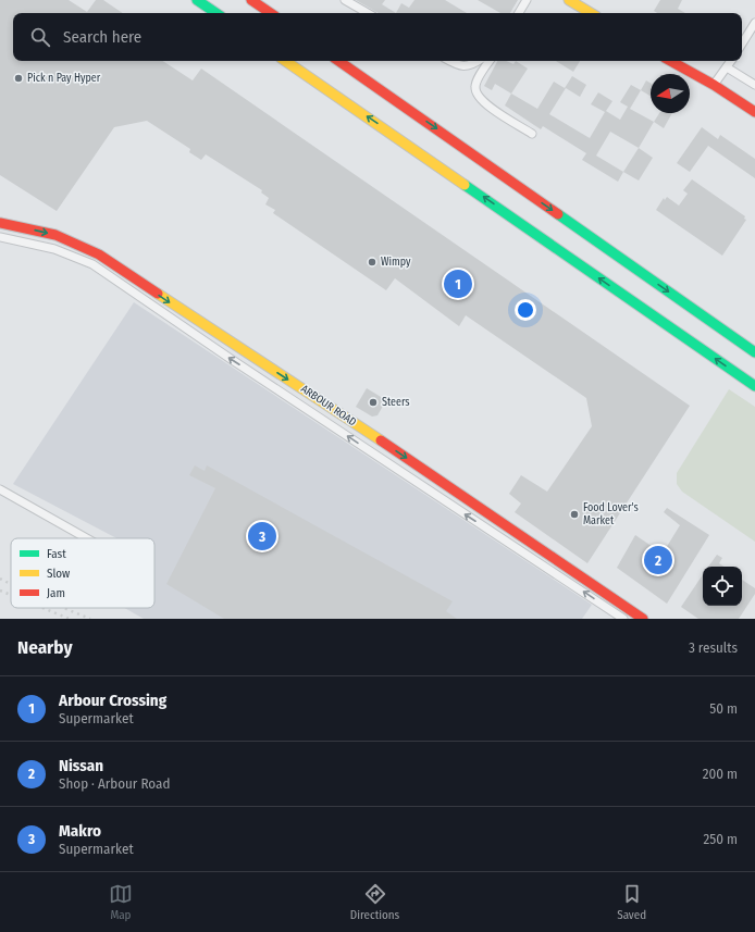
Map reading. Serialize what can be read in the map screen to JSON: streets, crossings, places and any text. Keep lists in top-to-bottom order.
{
  "streets": {
    "main road": ["ARBOUR ROAD"]
  },
  "places": [
    "Pick n Pay Hyper",
    "Wimpy",
    "Steers",
    "Food Lover's Market"
  ],
  "legend": ["Fast", "Slow", "Jam"],
  "north": "left",
  "page": {
    "search": "Search here",
    "pins": ["1", "3", "2"],
    "heading": ["Nearby", "3 results"],
    "list": [
      {
        "mark": "1",
        "name": "Arbour Crossing",
        "note": "Supermarket",
        "value": "50 m"
      },
      {
        "mark": "2",
        "name": "Nissan",
        "note": "Shop · Arbour Road",
        "value": "200 m"
      },
      {
        "mark": "3",
        "name": "Makro",
        "note": "Supermarket",
        "value": "250 m"
      }
    ],
    "nav": ["Map", "Directions", "Saved"]
  }
}
